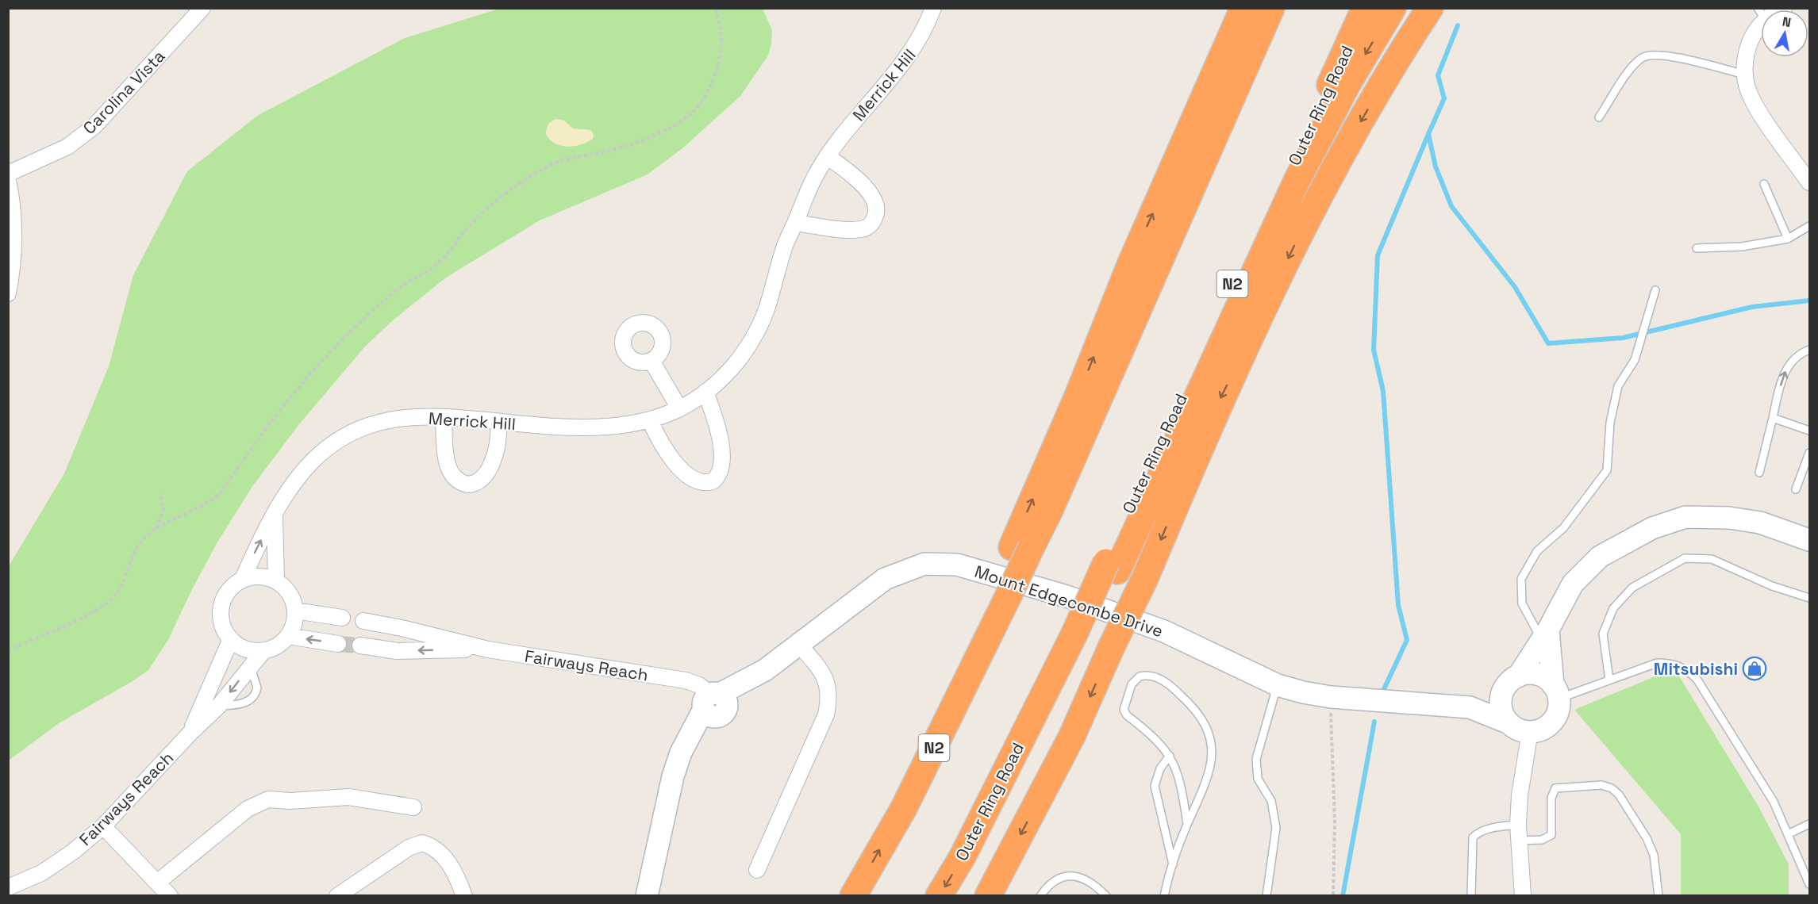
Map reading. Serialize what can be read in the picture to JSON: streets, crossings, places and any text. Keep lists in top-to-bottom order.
{
  "streets": {
    "highway": ["Outer Ring Road", "N2"],
    "street": [
      "Merrick Hill",
      "Carolina Vista",
      "Mount Edgecombe Drive",
      "Fairways Reach"
    ]
  },
  "crossings": [
    ["Merrick Hill", "Fairways Reach"],
    ["Mount Edgecombe Drive", "Fairways Reach"]
  ],
  "places": {
    "shop": ["Mitsubishi"]
  },
  "north": "top"
}
